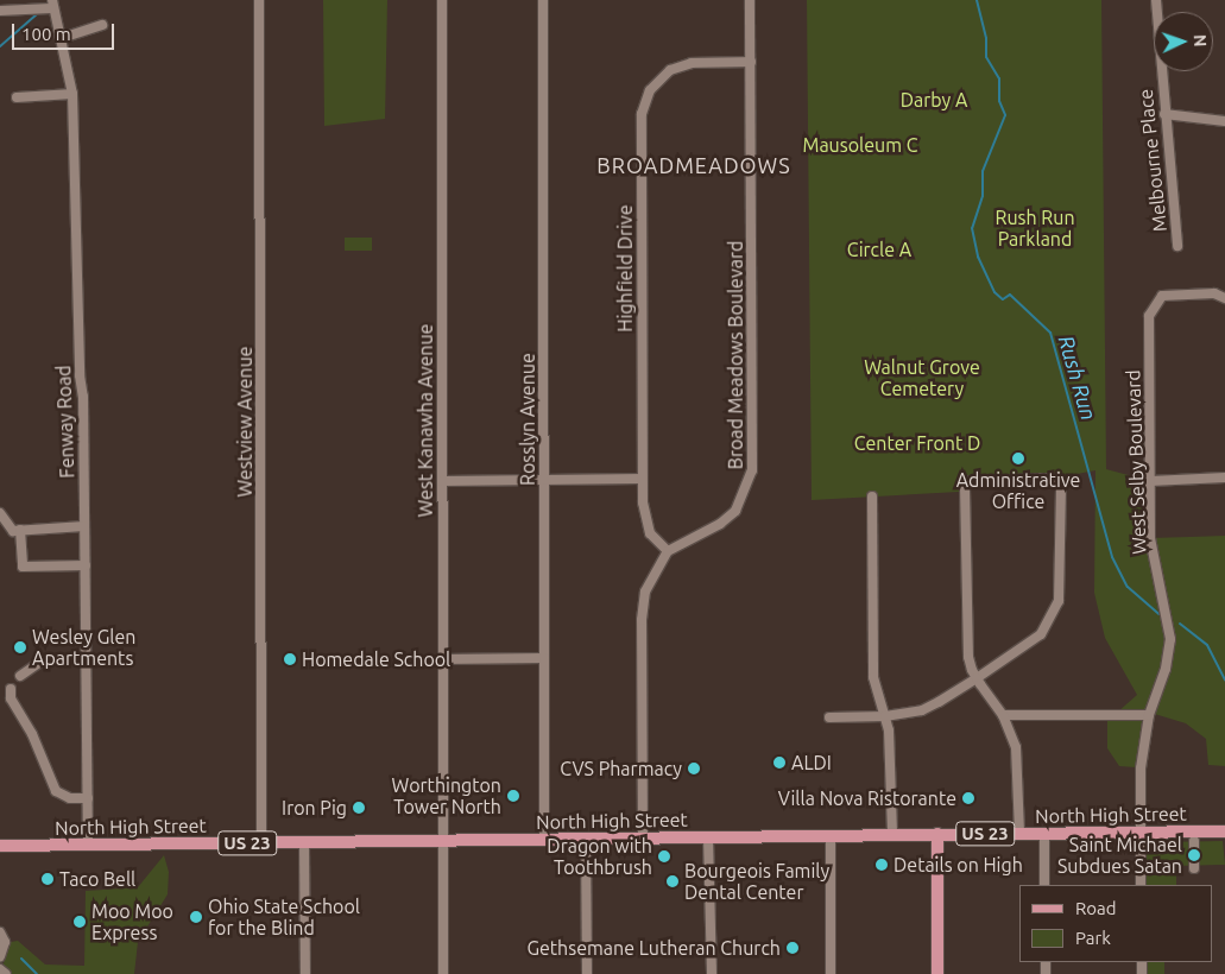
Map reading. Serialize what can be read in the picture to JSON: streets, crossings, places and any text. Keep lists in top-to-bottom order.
{
  "streets": {
    "main road": ["North High Street", "US 23"],
    "street": [
      "Melbourne Place",
      "Highfield Drive",
      "Broad Meadows Boulevard",
      "Rosslyn Avenue",
      "West Kanawha Avenue",
      "Fenway Road",
      "Westview Avenue",
      "West Selby Boulevard"
    ]
  },
  "crossings": [
    ["Highfield Drive", "Broad Meadows Boulevard"],
    ["Broad Meadows Boulevard", "North High Street"],
    ["Rosslyn Avenue", "North High Street"],
    ["West Kanawha Avenue", "North High Street"],
    ["Fenway Road", "North High Street"],
    ["Westview Avenue", "North High Street"],
    ["West Selby Boulevard", "North High Street"]
  ],
  "districts": ["BROADMEADOWS"],
  "water": ["Rush Run"],
  "parks": [
    "Darby A",
    "Mausoleum C",
    "Rush Run Parkland",
    "Circle A",
    "Walnut Grove Cemetery",
    "Center Front D"
  ],
  "places": [
    "Administrative Office",
    "Wesley Glen Apartments",
    "Homedale School",
    "ALDI",
    "CVS Pharmacy",
    "Worthington Tower North",
    "Villa Nova Ristorante",
    "Iron Pig",
    "Saint Michael Subdues Satan",
    "Dragon with Toothbrush",
    "Details on High",
    "Taco Bell",
    "Bourgeois Family Dental Center",
    "Ohio State School for the Blind",
    "Moo Moo Express",
    "Gethsemane Lutheran Church"
  ],
  "legend": ["Road", "Park"],
  "scale_bar": "100 m",
  "north": "right"
}
